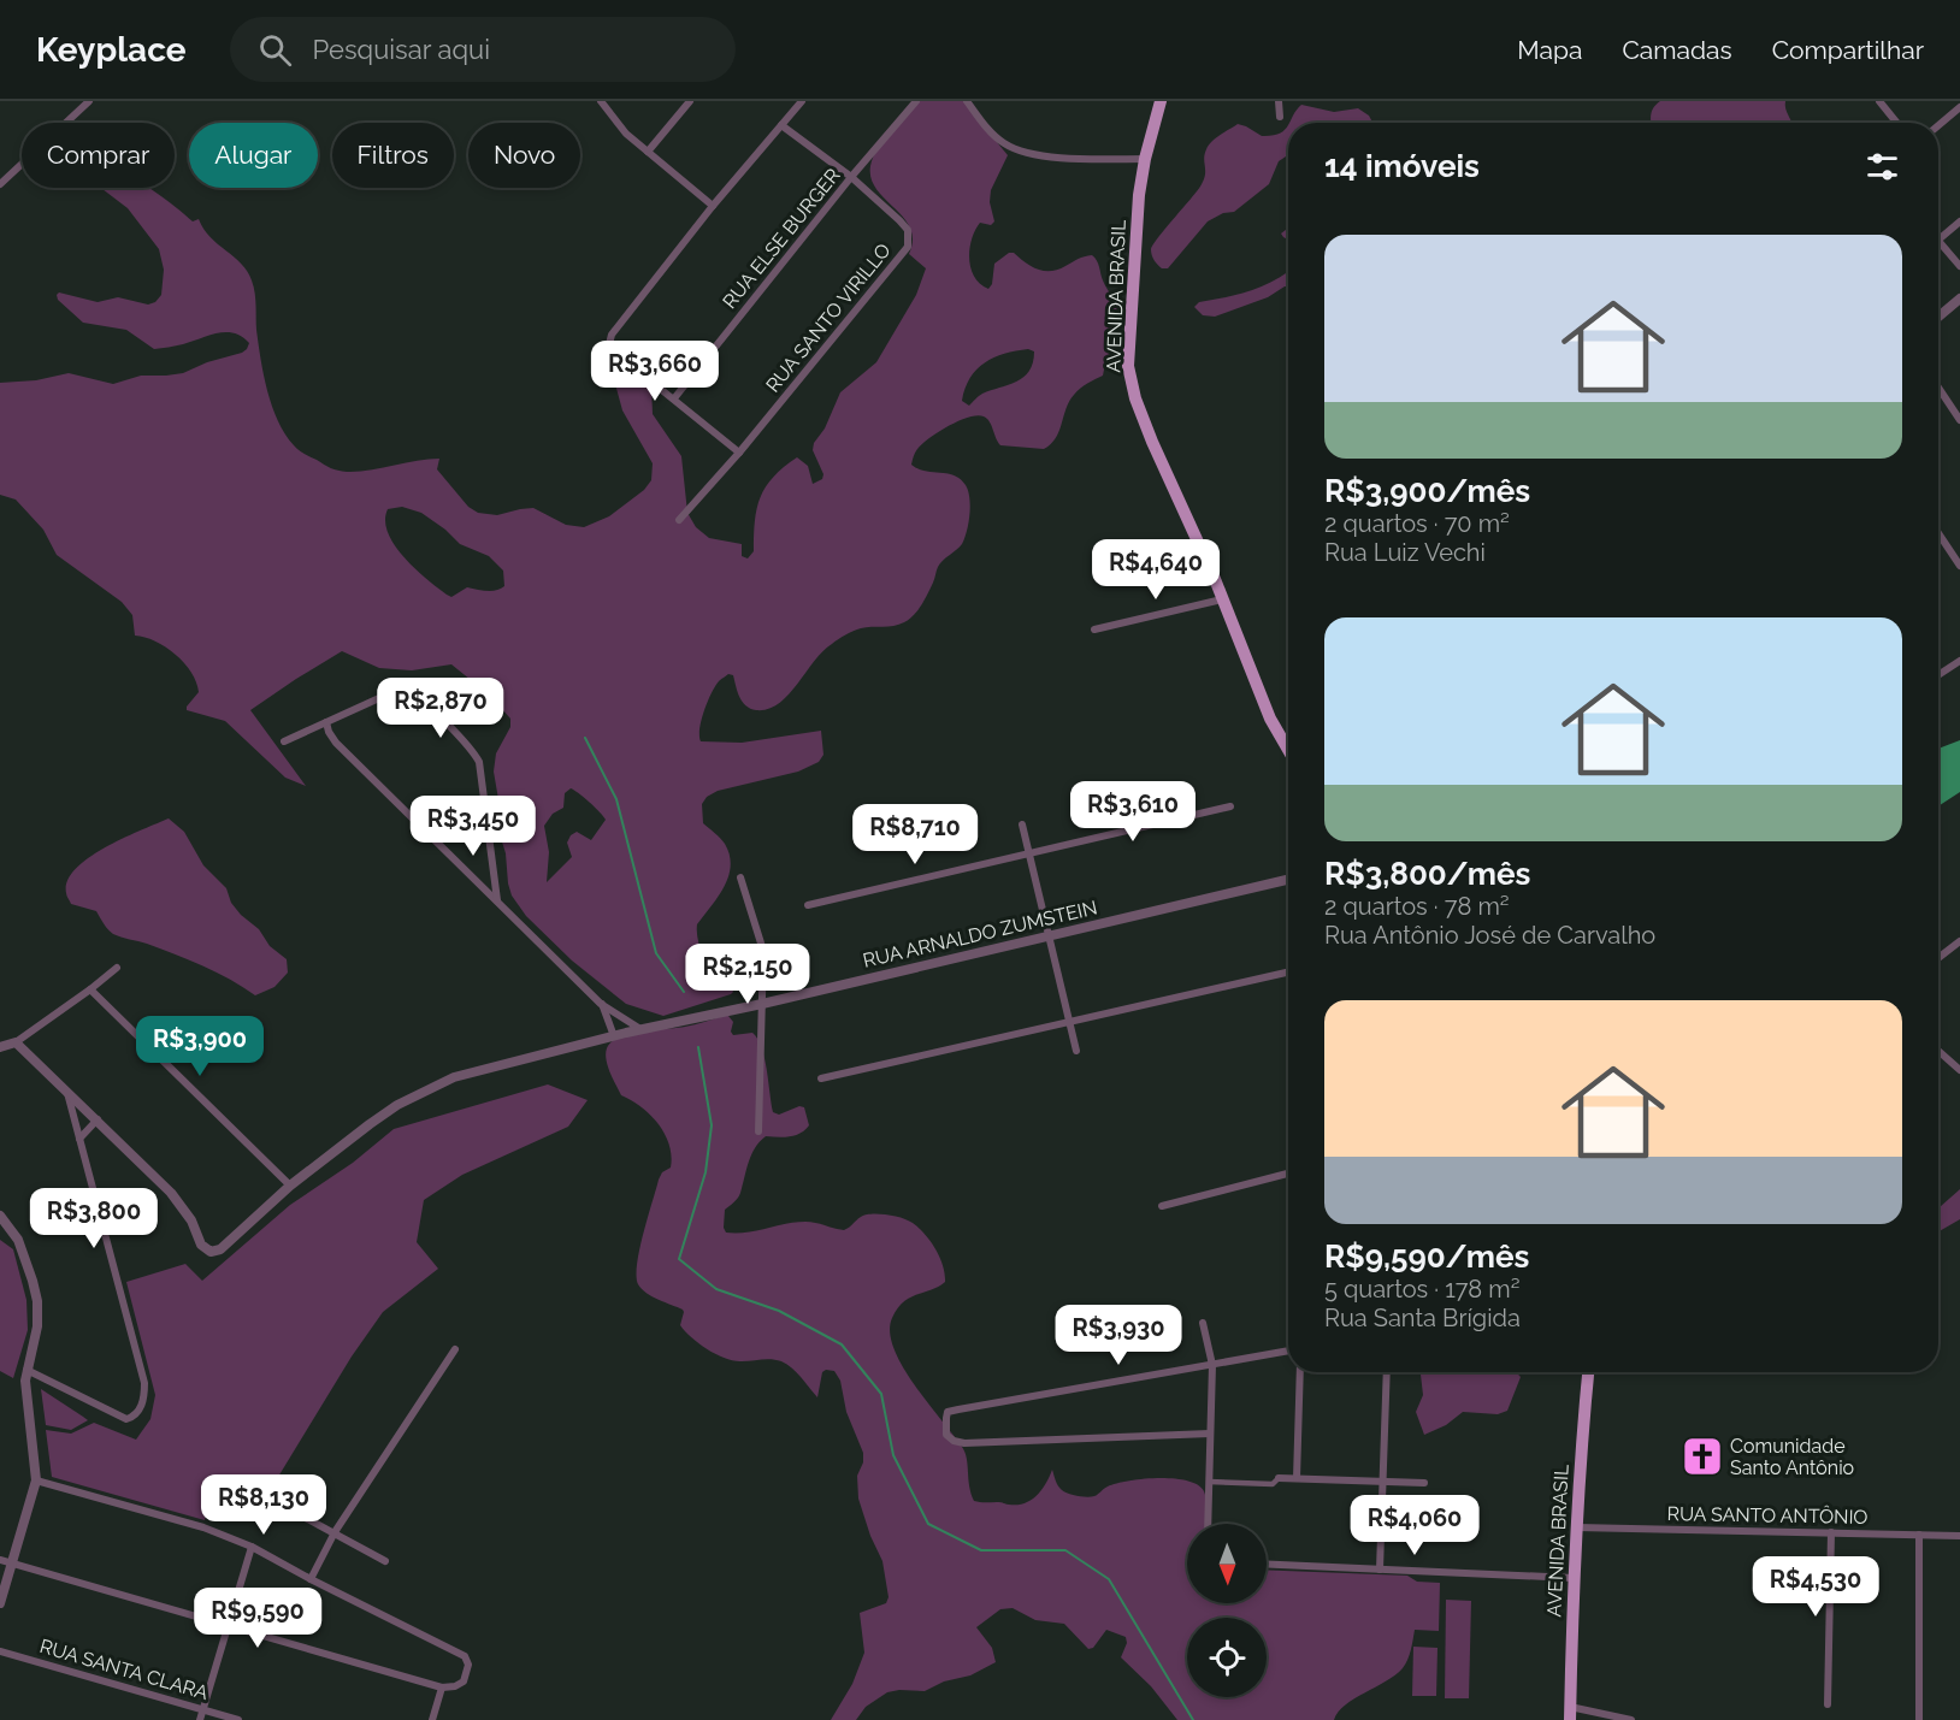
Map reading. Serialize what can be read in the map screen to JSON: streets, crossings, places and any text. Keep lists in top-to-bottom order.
{
  "streets": {
    "main road": ["AVENIDA BRASIL"],
    "street": [
      "RUA ELSE BURGER",
      "RUA SANTO VIRILLO",
      "RUA ARNALDO ZUMSTEIN",
      "RUA SANTO ANTÔNIO",
      "RUA SANTA CLARA"
    ]
  },
  "crossings": [
    ["RUA ELSE BURGER", "RUA SANTO VIRILLO"],
    ["AVENIDA BRASIL", "RUA SANTO ANTÔNIO"]
  ],
  "places": {
    "church": ["Comunidade Santo Antônio"]
  },
  "north": "bottom",
  "page": {
    "header": "Keyplace",
    "search": "Pesquisar aqui",
    "nav": ["Mapa", "Camadas", "Compartilhar"],
    "chip": [
      "Comprar",
      "Alugar",
      "Filtros",
      "Novo"
    ],
    "heading": "14 imóveis",
    "list": [
      {
        "name": "R$3,900/mês",
        "note": "2 quartos · 70 m² · Rua Luiz Vechi"
      },
      {
        "name": "R$3,800/mês",
        "note": "2 quartos · 78 m² · Rua Antônio José de Carvalho"
      },
      {
        "name": "R$9,590/mês",
        "note": "5 quartos · 178 m² · Rua Santa Brígida"
      }
    ],
    "price": [
      "R$3,660",
      "R$4,640",
      "R$2,870",
      "R$3,610",
      "R$3,450",
      "R$8,710",
      "R$2,150",
      "R$3,900",
      "R$3,800",
      "R$3,930",
      "R$8,130",
      "R$4,060",
      "R$4,530",
      "R$9,590"
    ]
  }
}
